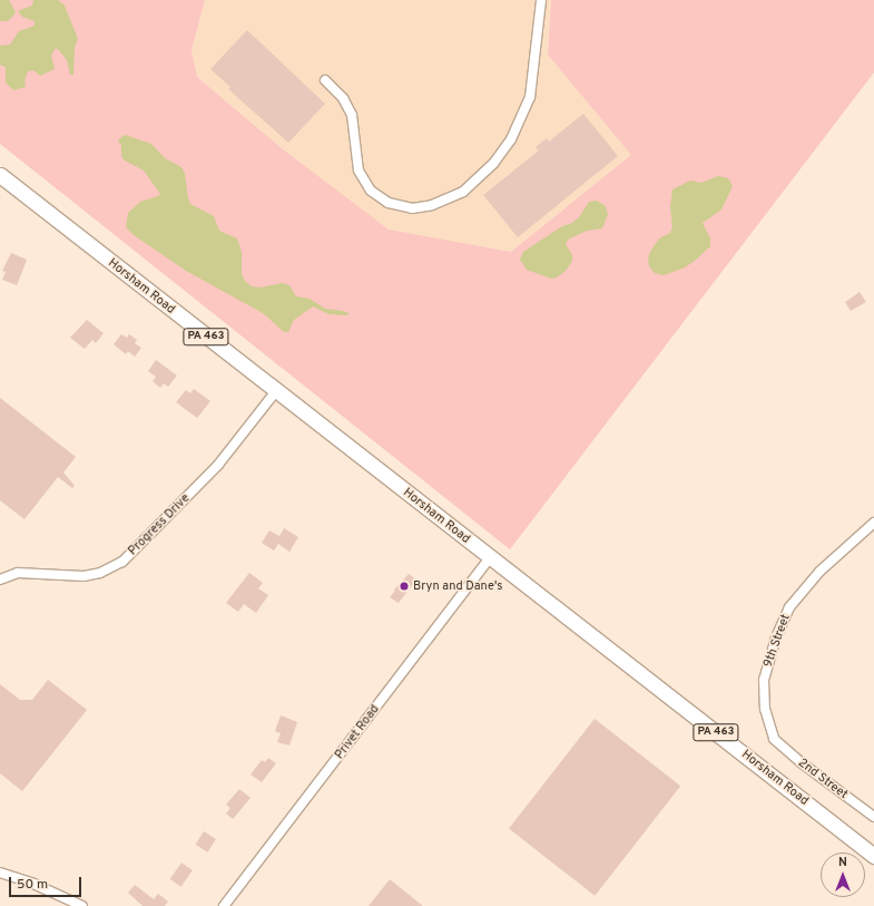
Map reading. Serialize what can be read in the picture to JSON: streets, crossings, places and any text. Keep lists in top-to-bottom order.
{
  "streets": {
    "main road": ["Horsham Road", "PA 463"],
    "street": [
      "Progress Drive",
      "9th Street",
      "Privet Road",
      "2nd Street"
    ]
  },
  "crossings": [
    ["Horsham Road", "Progress Drive"],
    ["Horsham Road", "Privet Road"],
    ["9th Street", "2nd Street"]
  ],
  "places": ["Bryn and Dane's"],
  "scale_bar": "50 m",
  "north": "top"
}
